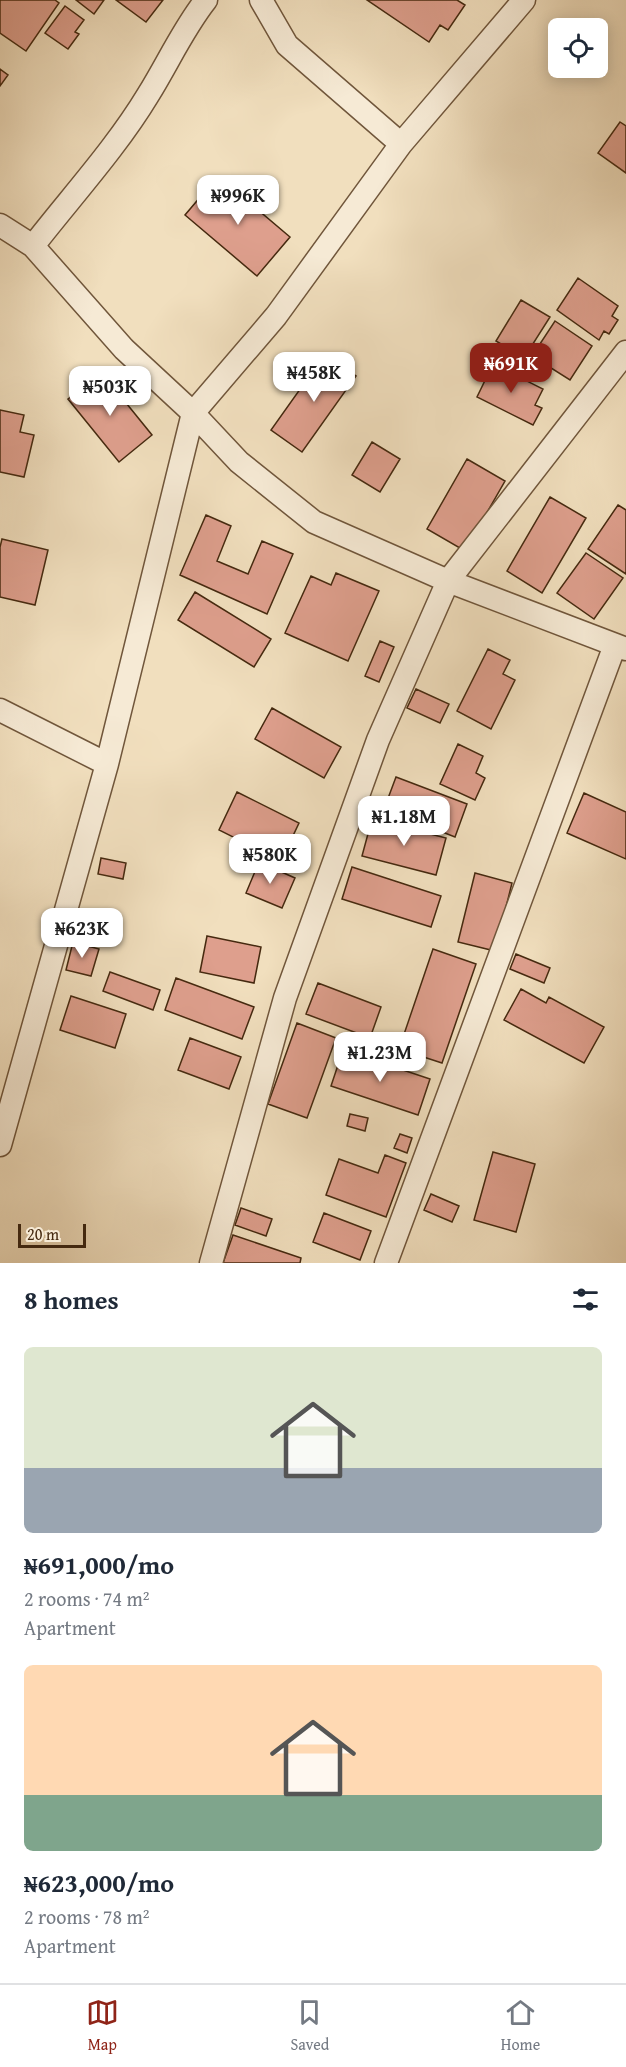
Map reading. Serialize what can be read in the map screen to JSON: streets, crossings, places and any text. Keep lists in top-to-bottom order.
{
  "scale_bar": "20 m",
  "page": {
    "price": [
      "₦996K",
      "₦691K",
      "₦458K",
      "₦503K",
      "₦1.18M",
      "₦580K",
      "₦623K",
      "₦1.23M"
    ],
    "scale": "20 m",
    "heading": "8 homes",
    "list": [
      {
        "name": "₦691,000/mo",
        "note": "2 rooms · 74 m² · Apartment"
      },
      {
        "name": "₦623,000/mo",
        "note": "2 rooms · 78 m² · Apartment"
      }
    ],
    "tabs": ["Map", "Saved", "Home"]
  }
}
